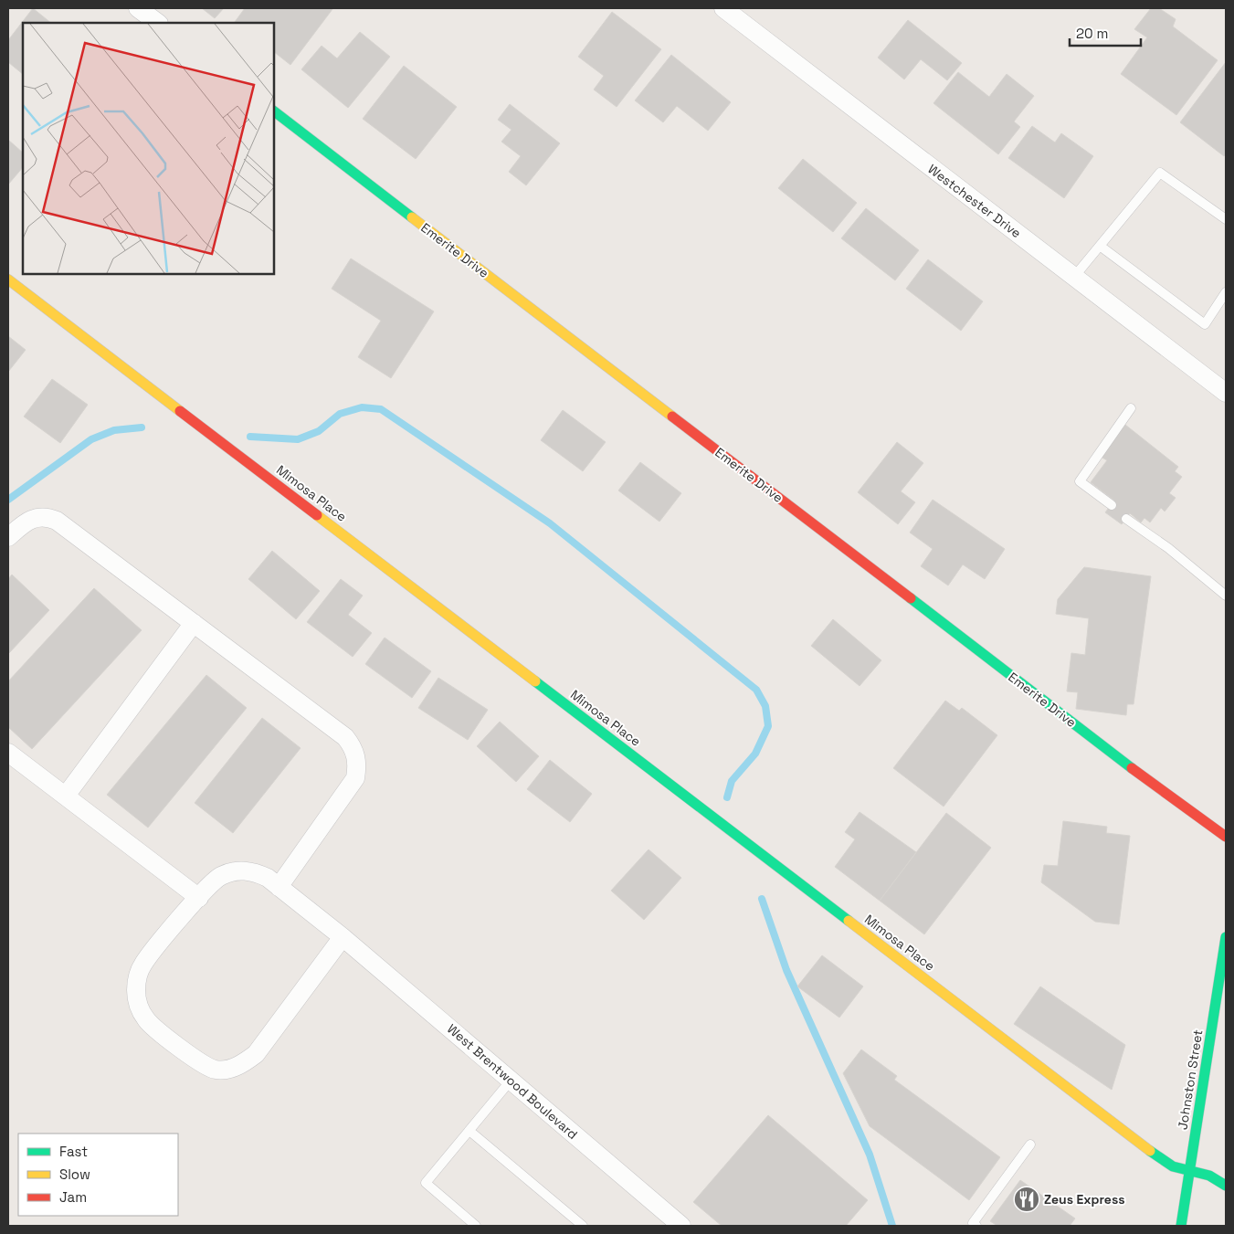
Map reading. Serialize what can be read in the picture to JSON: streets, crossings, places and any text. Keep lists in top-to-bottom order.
{
  "streets": {
    "street": [
      "Westchester Drive",
      "Emerite Drive",
      "Mimosa Place",
      "Johnston Street",
      "West Brentwood Boulevard"
    ]
  },
  "crossings": [
    ["Mimosa Place", "Johnston Street"]
  ],
  "places": {
    "restaurant": ["Zeus Express"]
  },
  "legend": ["Fast", "Slow", "Jam"],
  "scale_bar": "20 m"
}
